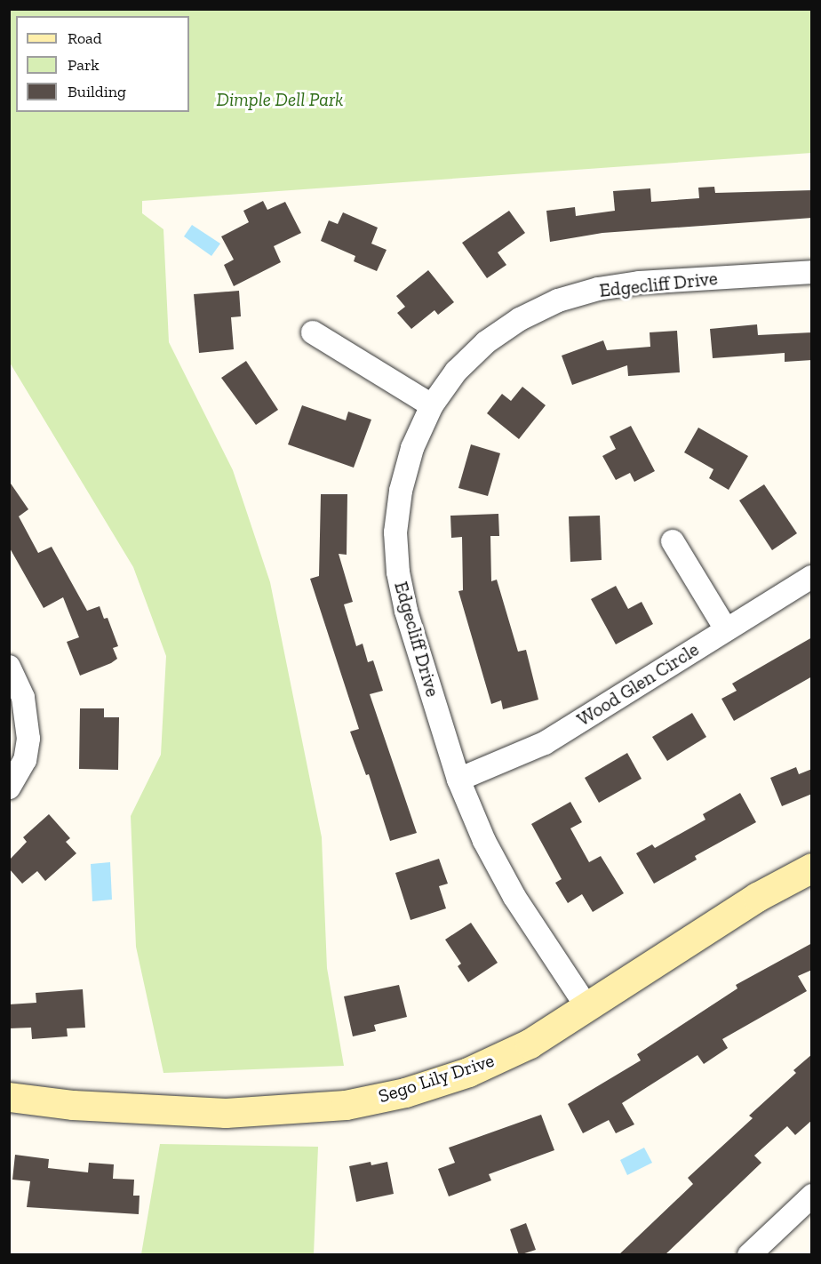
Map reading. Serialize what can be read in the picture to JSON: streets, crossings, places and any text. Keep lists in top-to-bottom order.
{
  "streets": {
    "street": ["Edgecliff Drive", "Wood Glen Circle", "Sego Lily Drive"]
  },
  "crossings": [
    ["Edgecliff Drive", "Wood Glen Circle"],
    ["Edgecliff Drive", "Sego Lily Drive"]
  ],
  "parks": ["Dimple Dell Park"],
  "legend": ["Road", "Park", "Building"]
}
